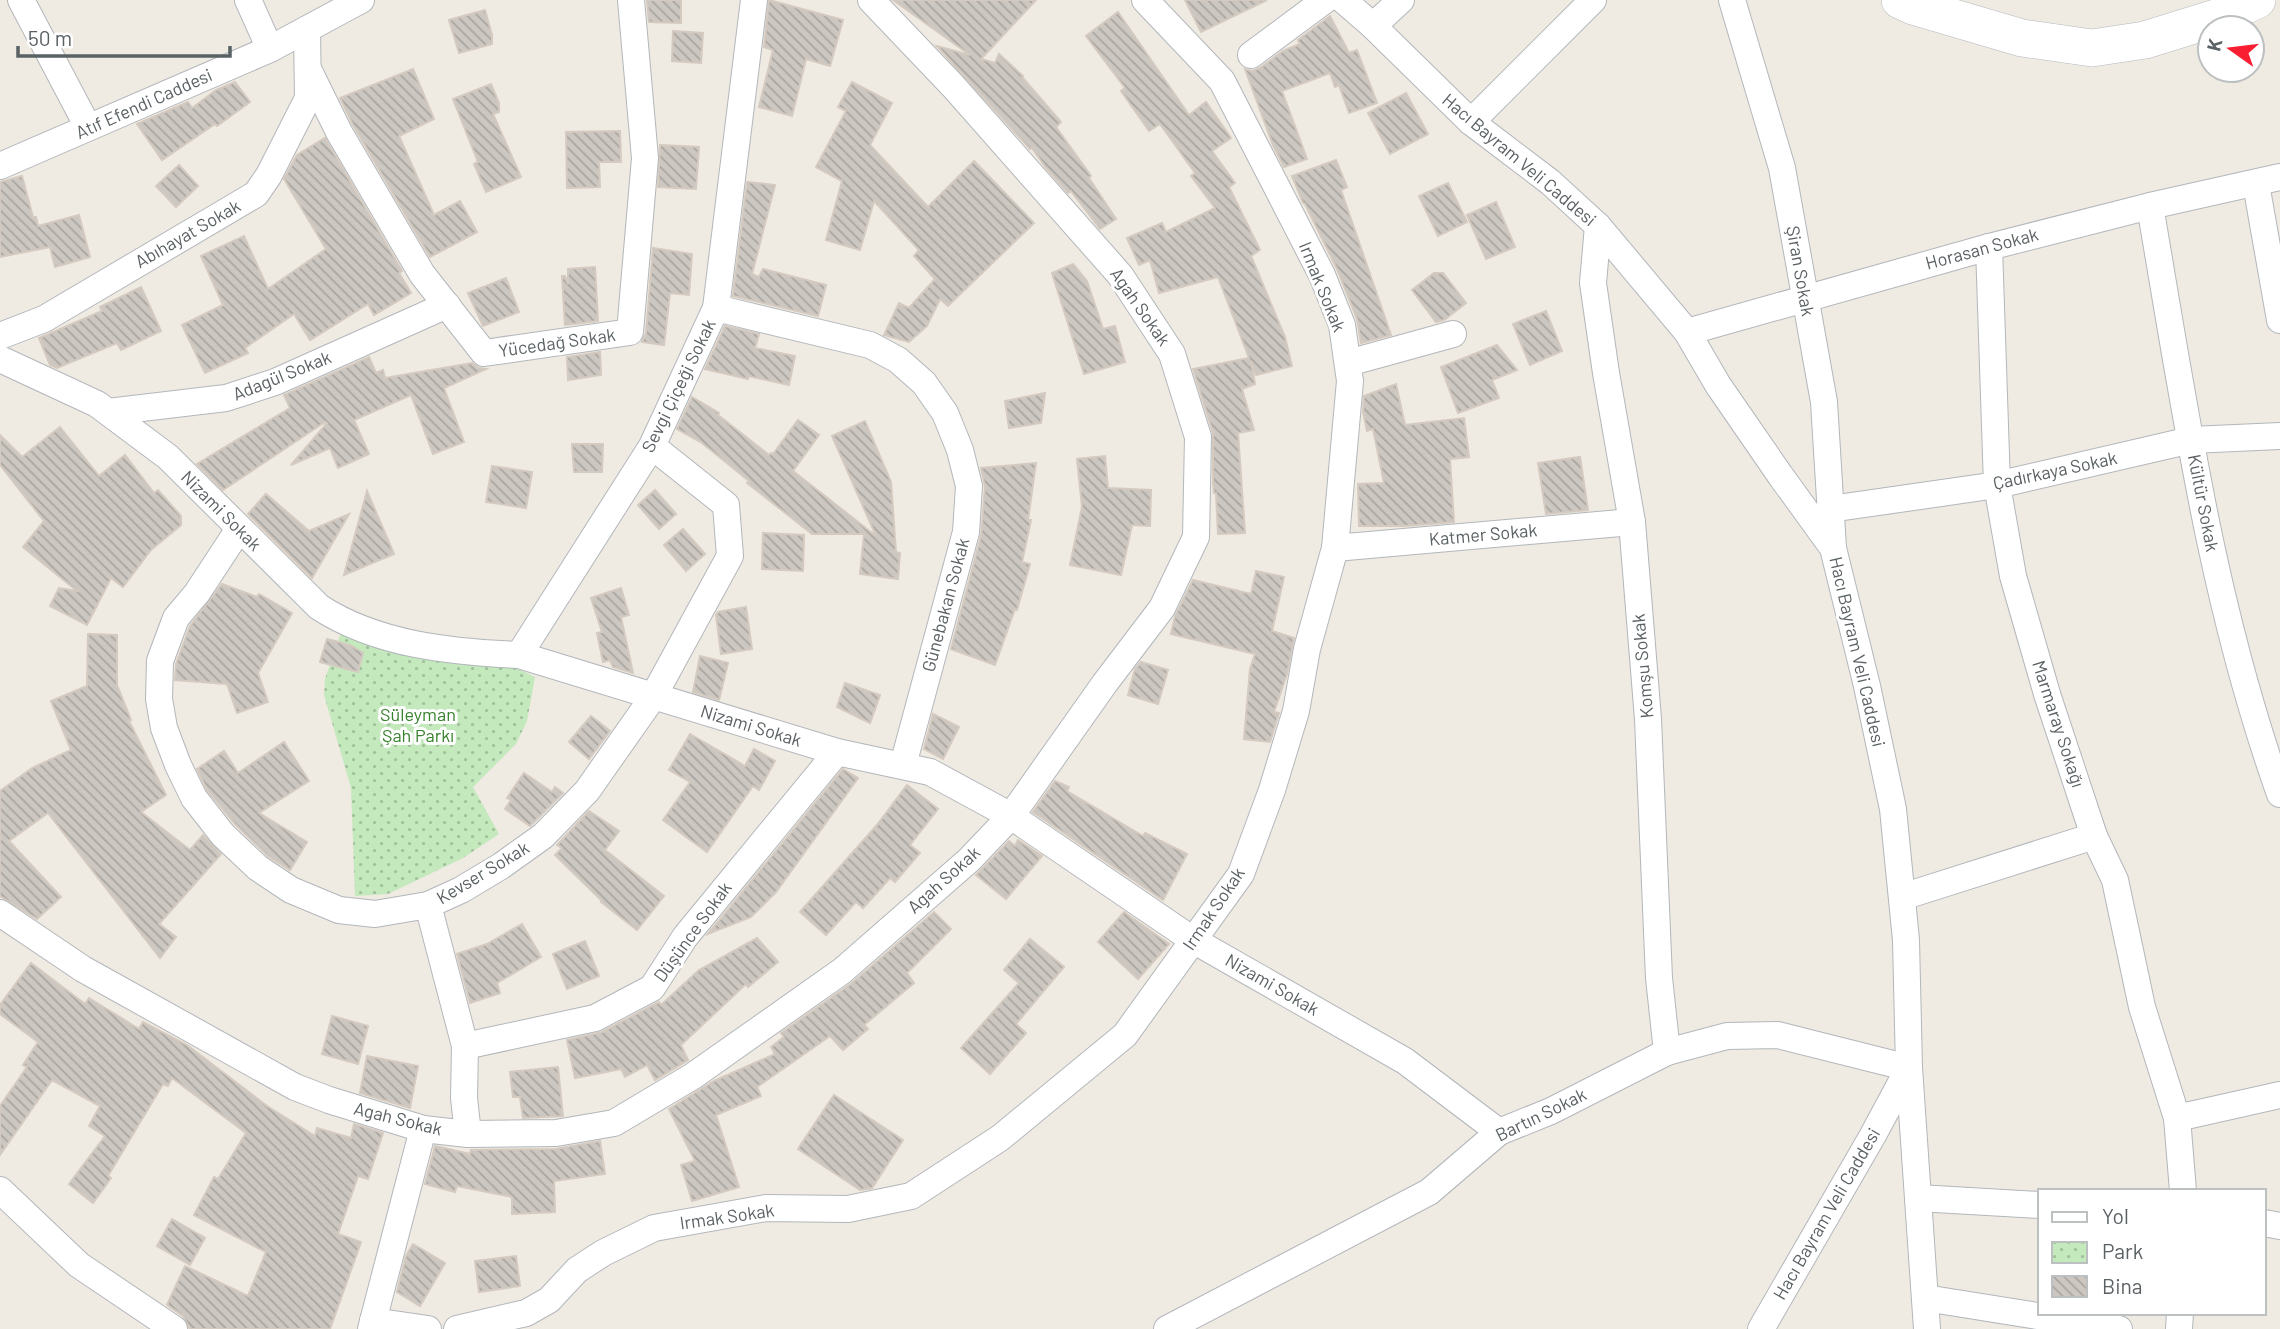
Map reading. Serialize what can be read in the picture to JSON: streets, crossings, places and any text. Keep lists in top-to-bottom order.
{
  "streets": {
    "street": [
      "Atıf Efendi Caddesi",
      "Hacı Bayram Veli Caddesi",
      "Abıhayat Sokak",
      "Horasan Sokak",
      "Şiran Sokak",
      "Irmak Sokak",
      "Agah Sokak",
      "Yücedağ Sokak",
      "Adagül Sokak",
      "Sevgi Çiçeği Sokak",
      "Çadırkaya Sokak",
      "Kültür Sokak",
      "Nizami Sokak",
      "Katmer Sokak",
      "Günebakan Sokak",
      "Komşu Sokak",
      "Marmaray Sokağı",
      "Kevser Sokak",
      "Düşünce Sokak",
      "Bartın Sokak"
    ]
  },
  "crossings": [
    ["Atıf Efendi Caddesi", "Abıhayat Sokak"],
    ["Hacı Bayram Veli Caddesi", "Horasan Sokak"],
    ["Hacı Bayram Veli Caddesi", "Şiran Sokak"],
    ["Hacı Bayram Veli Caddesi", "Komşu Sokak"],
    ["Hacı Bayram Veli Caddesi", "Bartın Sokak"],
    ["Abıhayat Sokak", "Yücedağ Sokak"],
    ["Horasan Sokak", "Şiran Sokak"],
    ["Horasan Sokak", "Kültür Sokak"],
    ["Horasan Sokak", "Marmaray Sokağı"],
    ["Şiran Sokak", "Çadırkaya Sokak"],
    ["Irmak Sokak", "Nizami Sokak"],
    ["Irmak Sokak", "Katmer Sokak"],
    ["Agah Sokak", "Nizami Sokak"],
    ["Yücedağ Sokak", "Adagül Sokak"],
    ["Adagül Sokak", "Nizami Sokak"],
    ["Sevgi Çiçeği Sokak", "Nizami Sokak"],
    ["Sevgi Çiçeği Sokak", "Günebakan Sokak"],
    ["Sevgi Çiçeği Sokak", "Kevser Sokak"],
    ["Çadırkaya Sokak", "Kültür Sokak"],
    ["Çadırkaya Sokak", "Marmaray Sokağı"],
    ["Nizami Sokak", "Günebakan Sokak"],
    ["Nizami Sokak", "Kevser Sokak"],
    ["Nizami Sokak", "Düşünce Sokak"],
    ["Nizami Sokak", "Bartın Sokak"],
    ["Katmer Sokak", "Komşu Sokak"],
    ["Komşu Sokak", "Bartın Sokak"]
  ],
  "parks": ["Süleyman Şah Parkı"],
  "legend": ["Yol", "Park", "Bina"],
  "scale_bar": "50 m",
  "north": "left"
}
